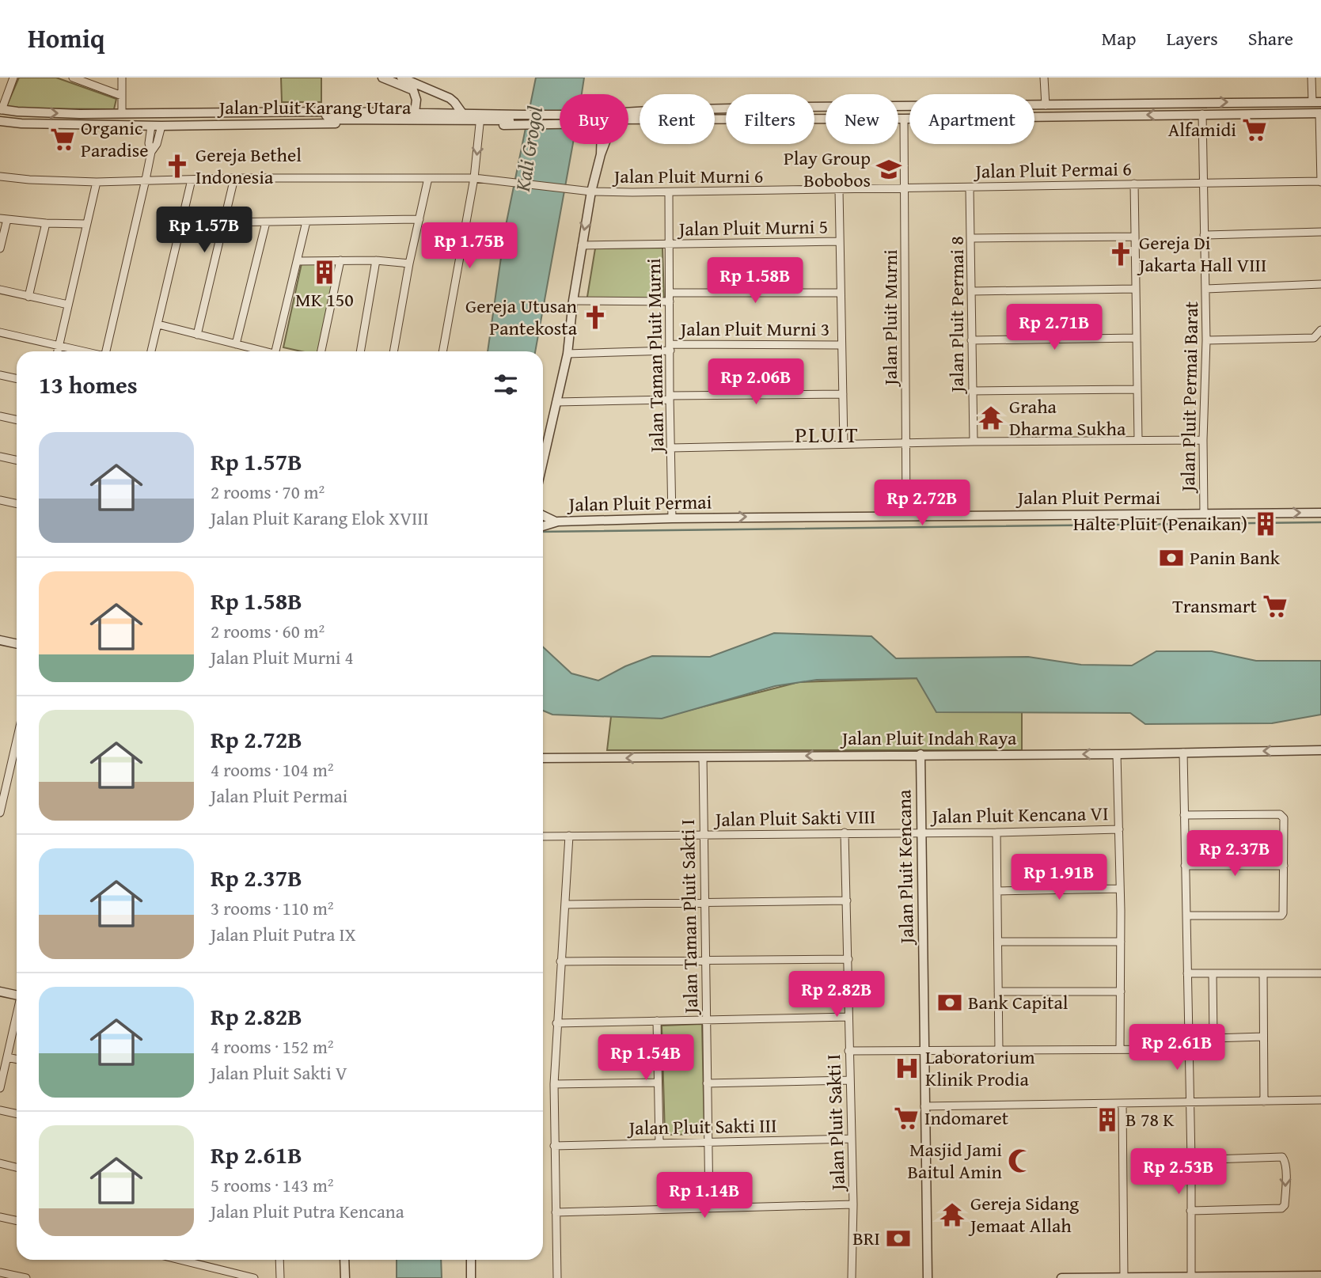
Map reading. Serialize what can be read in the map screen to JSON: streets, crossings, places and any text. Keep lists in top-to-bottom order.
{
  "streets": {
    "street": [
      "Jalan Pluit Karang Utara",
      "Jalan Pluit Permai 6",
      "Jalan Pluit Murni 6",
      "Jalan Pluit Murni 5",
      "Jalan Pluit Permai 8",
      "Jalan Pluit Murni",
      "Jalan Pluit Murni 3",
      "Jalan Taman Pluit Murni",
      "Jalan Pluit Permai Barat",
      "Jalan Pluit Permai",
      "Jalan Pluit Indah Raya",
      "Jalan Pluit Kencana VI",
      "Jalan Pluit Sakti VIII",
      "Jalan Pluit Kencana",
      "Jalan Taman Pluit Sakti I",
      "Jalan Pluit Sakti I",
      "Jalan Pluit Sakti III"
    ]
  },
  "crossings": [
    ["Jalan Pluit Permai 6", "Jalan Pluit Murni 6"],
    ["Jalan Pluit Permai 6", "Jalan Pluit Permai 8"],
    ["Jalan Pluit Permai 6", "Jalan Pluit Murni"],
    ["Jalan Pluit Permai 6", "Jalan Pluit Permai Barat"],
    ["Jalan Pluit Murni 6", "Jalan Pluit Murni"],
    ["Jalan Pluit Murni 6", "Jalan Taman Pluit Murni"],
    ["Jalan Pluit Murni 5", "Jalan Taman Pluit Murni"],
    ["Jalan Pluit Murni", "Jalan Pluit Permai"],
    ["Jalan Pluit Murni 3", "Jalan Taman Pluit Murni"],
    ["Jalan Taman Pluit Murni", "Jalan Pluit Permai"],
    ["Jalan Pluit Permai Barat", "Jalan Pluit Permai"],
    ["Jalan Pluit Indah Raya", "Jalan Pluit Kencana"],
    ["Jalan Pluit Indah Raya", "Jalan Taman Pluit Sakti I"],
    ["Jalan Pluit Kencana VI", "Jalan Pluit Sakti VIII"],
    ["Jalan Pluit Kencana VI", "Jalan Pluit Kencana"],
    ["Jalan Pluit Sakti VIII", "Jalan Pluit Kencana"],
    ["Jalan Pluit Sakti VIII", "Jalan Taman Pluit Sakti I"],
    ["Jalan Pluit Sakti VIII", "Jalan Pluit Sakti I"],
    ["Jalan Taman Pluit Sakti I", "Jalan Pluit Sakti III"],
    ["Jalan Pluit Sakti I", "Jalan Pluit Sakti III"]
  ],
  "one_way": ["Jalan Pluit Indah Raya"],
  "districts": ["PLUIT"],
  "water": ["Kali Grogol"],
  "places": {
    "supermarket": [
      "Alfamidi",
      "Organic Paradise",
      "Transmart",
      "Indomaret"
    ],
    "church": ["Gereja Bethel Indonesia", "Gereja Di Jakarta Hall VIII", "Gereja Utusan Pantekosta"],
    "school or university": ["Play Group Bobobos"],
    "building": ["MK 150", "Halte Pluit (Penaikan)", "B 78 K"],
    "temple": ["Graha Dharma Sukha", "Gereja Sidang Jemaat Allah"],
    "bank": ["Panin Bank", "Bank Capital", "BRI"],
    "hospital": ["Laboratorium Klinik Prodia"],
    "mosque": ["Masjid Jami Baitul Amin"]
  },
  "page": {
    "header": "Homiq",
    "nav": ["Map", "Layers", "Share"],
    "chip": [
      "Buy",
      "Rent",
      "Filters",
      "New",
      "Apartment"
    ],
    "price": [
      "Rp 1.57B",
      "Rp 1.75B",
      "Rp 1.58B",
      "Rp 2.71B",
      "Rp 2.06B",
      "Rp 2.72B",
      "Rp 2.37B",
      "Rp 1.91B",
      "Rp 2.82B",
      "Rp 2.61B",
      "Rp 1.54B",
      "Rp 2.53B",
      "Rp 1.14B"
    ],
    "heading": "13 homes",
    "list": [
      {
        "name": "Rp 1.57B",
        "note": "2 rooms · 70 m² · Jalan Pluit Karang Elok XVIII"
      },
      {
        "name": "Rp 1.58B",
        "note": "2 rooms · 60 m² · Jalan Pluit Murni 4"
      },
      {
        "name": "Rp 2.72B",
        "note": "4 rooms · 104 m² · Jalan Pluit Permai"
      },
      {
        "name": "Rp 2.37B",
        "note": "3 rooms · 110 m² · Jalan Pluit Putra IX"
      },
      {
        "name": "Rp 2.82B",
        "note": "4 rooms · 152 m² · Jalan Pluit Sakti V"
      },
      {
        "name": "Rp 2.61B",
        "note": "5 rooms · 143 m² · Jalan Pluit Putra Kencana"
      }
    ]
  }
}
